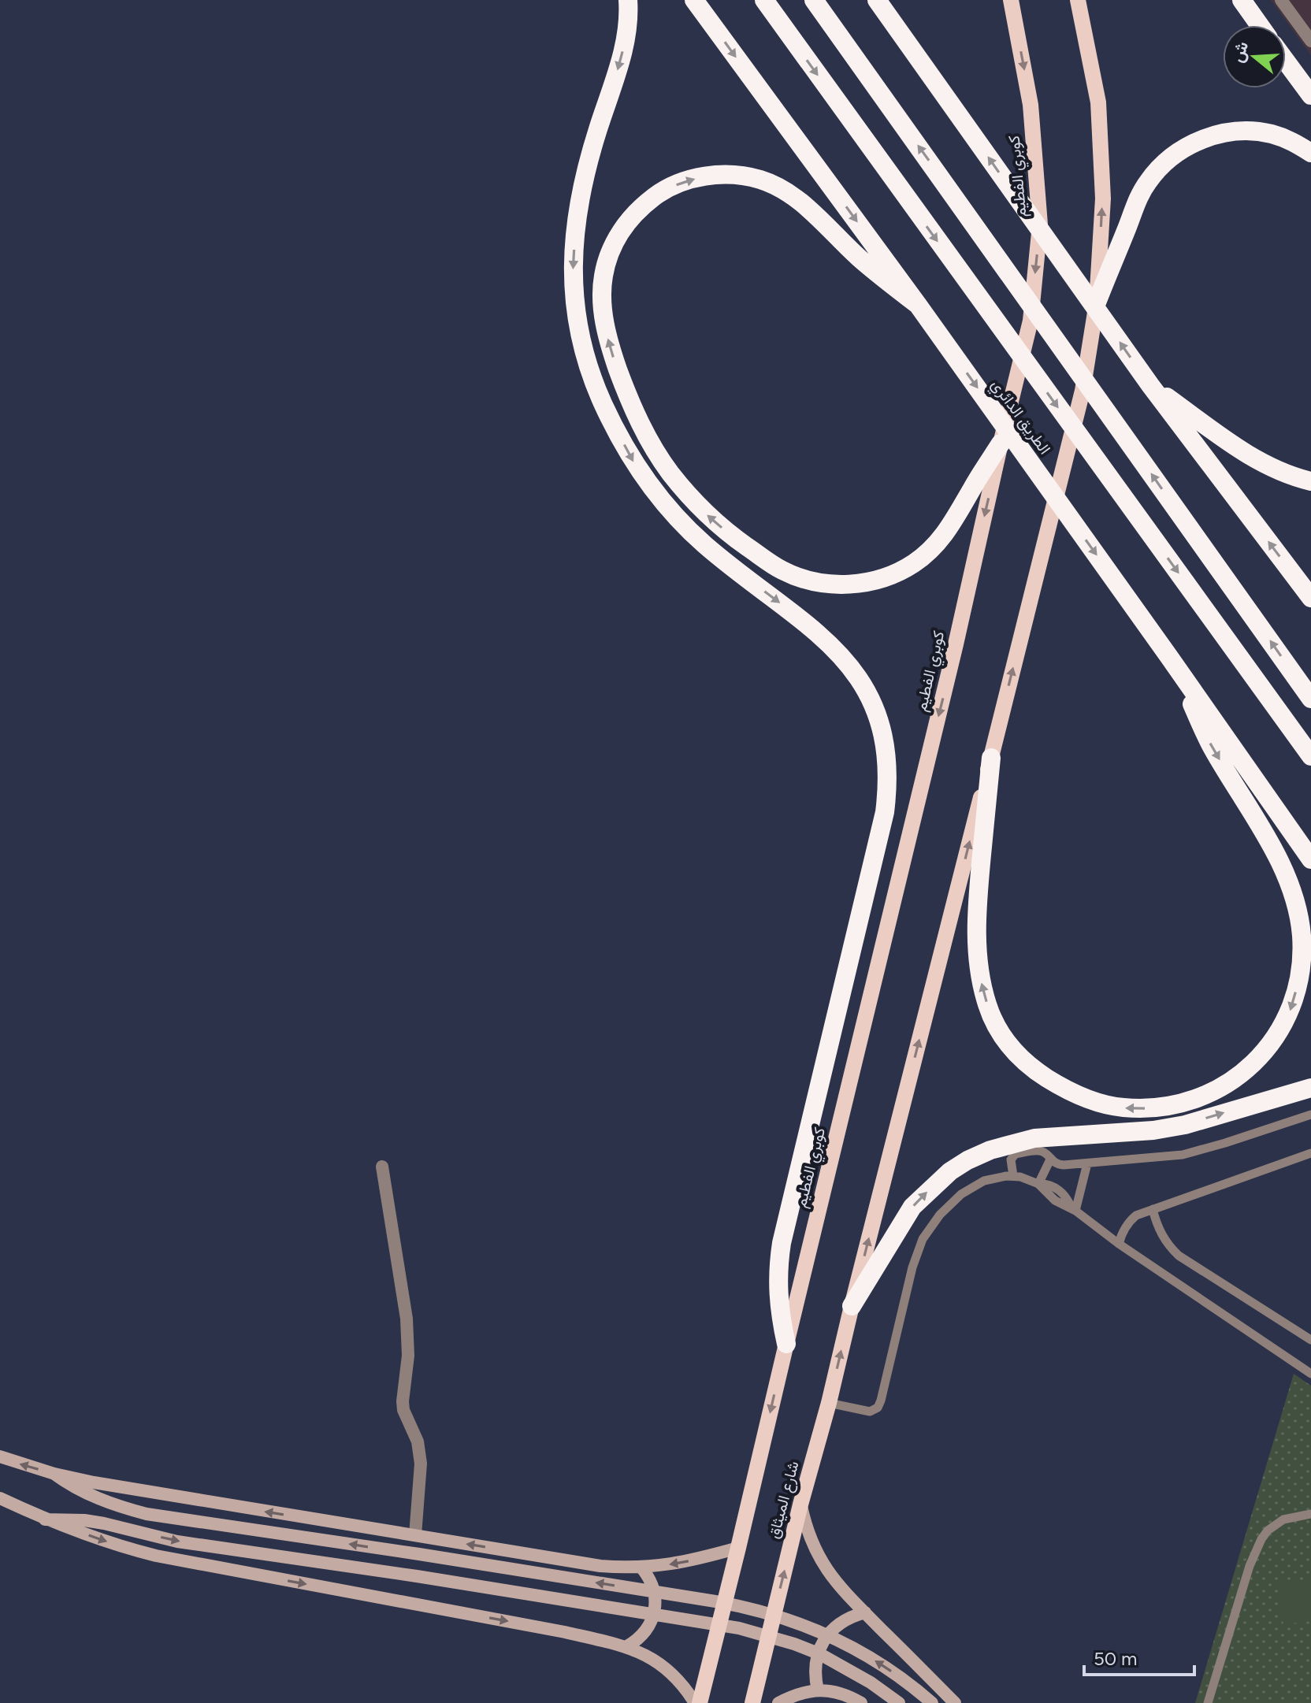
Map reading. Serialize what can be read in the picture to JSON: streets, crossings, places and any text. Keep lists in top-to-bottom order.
{
  "streets": {
    "highway": ["الطريق الدائري"],
    "main road": ["كوبري الفطيم", "شارع الميثاق"]
  },
  "crossings": [
    ["كوبري الفطيم", "شارع الميثاق"]
  ],
  "scale_bar": "50 m",
  "north": "left"
}
